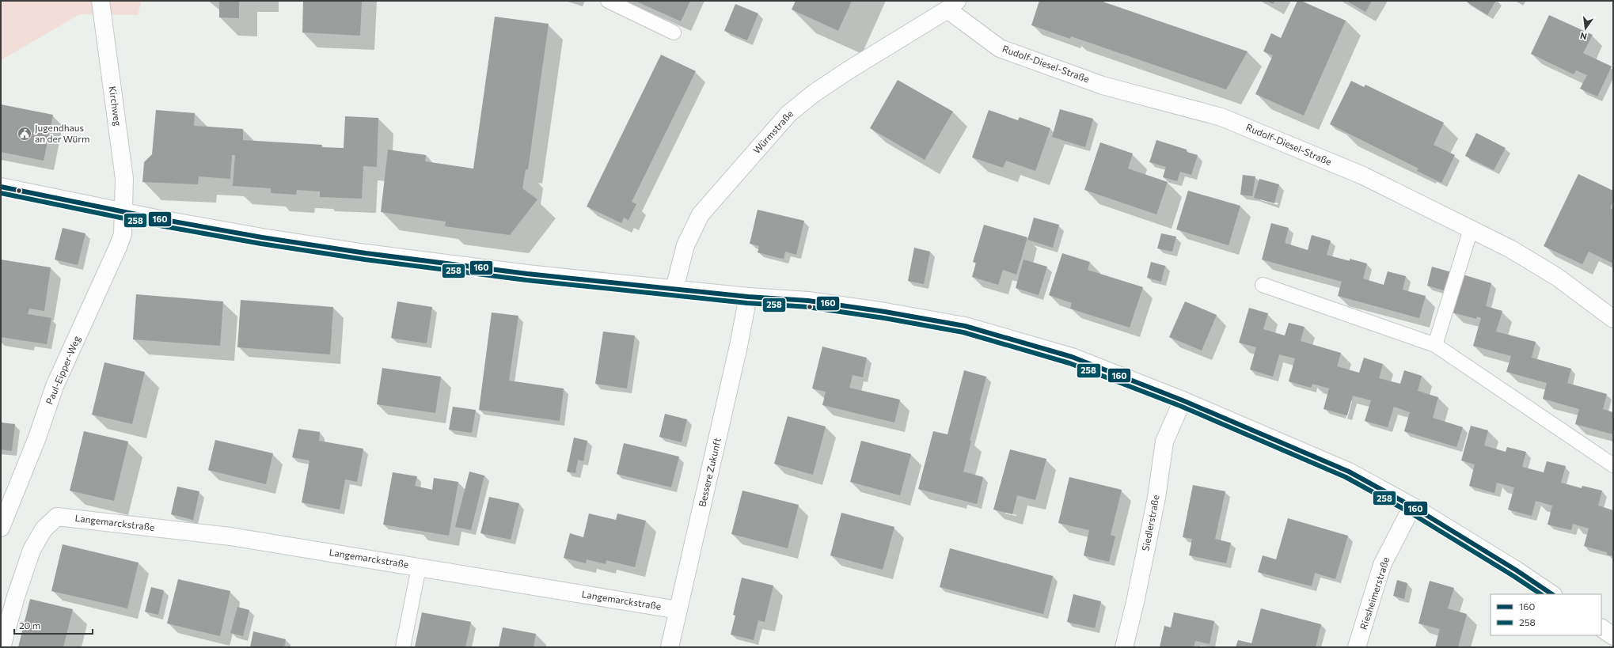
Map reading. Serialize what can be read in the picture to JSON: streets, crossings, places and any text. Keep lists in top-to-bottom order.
{
  "streets": {
    "street": [
      "Rudolf-Diesel-Straße",
      "Kirchweg",
      "Würmstraße",
      "Paul-Eipper-Weg",
      "Bessere Zukunft",
      "Langemarckstraße",
      "Siedlerstraße",
      "Riesheimerstraße"
    ]
  },
  "crossings": [
    ["Rudolf-Diesel-Straße", "Würmstraße"],
    ["Kirchweg", "Paul-Eipper-Weg"],
    ["Bessere Zukunft", "Langemarckstraße"]
  ],
  "places": {
    "public building": ["Jugendhaus an der Würm"]
  },
  "lines": ["transit line 160", "transit line 258"],
  "legend": ["160", "258"],
  "scale_bar": "20 m",
  "north": "bottom"
}
